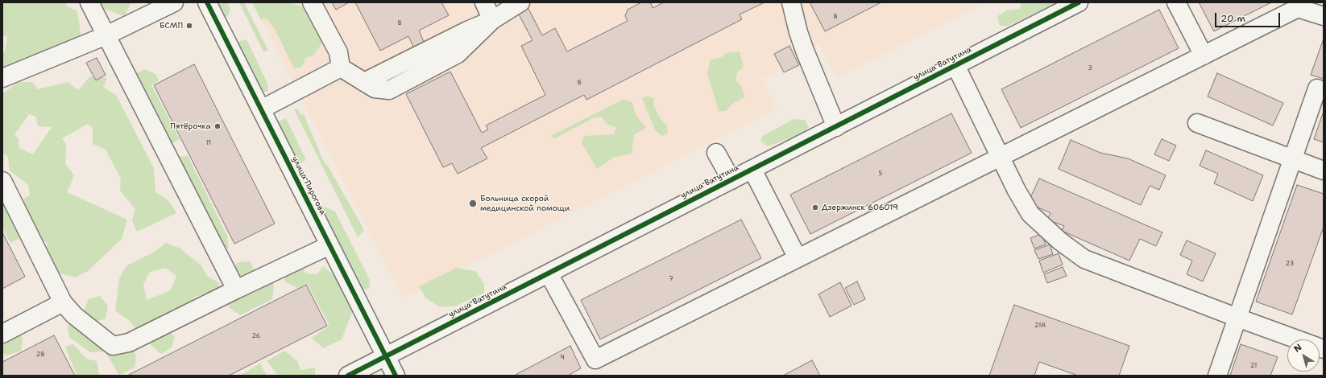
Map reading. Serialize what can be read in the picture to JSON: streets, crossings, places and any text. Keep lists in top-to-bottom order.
{
  "streets": {
    "street": ["улица Ватутина", "улица Пирогова"]
  },
  "crossings": [
    ["улица Ватутина", "улица Пирогова"]
  ],
  "places": [
    "БСМП",
    "Пятёрочка",
    "Больница скорой медицинской помощи",
    "Дзержинск 606019"
  ],
  "house_numbers": [
    "8",
    "8",
    "3",
    "8",
    "11",
    "5",
    "23",
    "7",
    "21А",
    "26",
    "28",
    "9",
    "21"
  ],
  "scale_bar": "20 m",
  "north": "top left"
}
